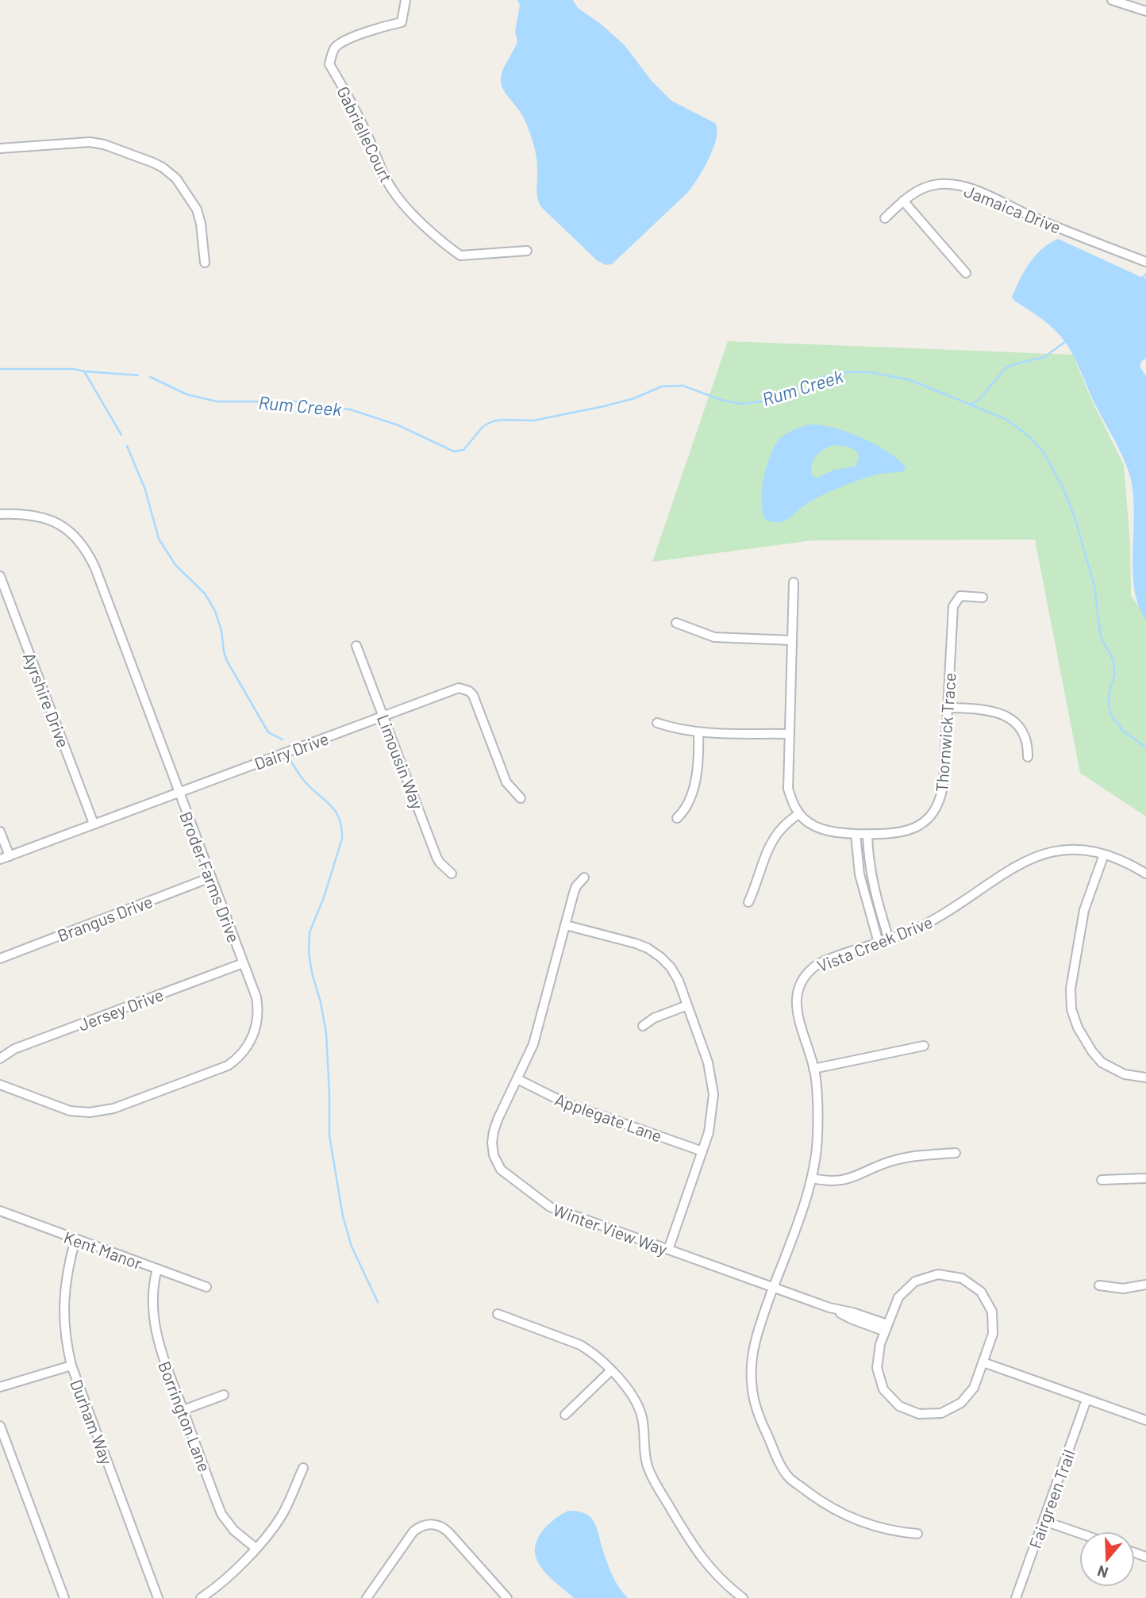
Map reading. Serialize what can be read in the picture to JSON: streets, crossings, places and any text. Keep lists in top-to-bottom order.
{
  "streets": {
    "street": [
      "GabrielleCourt",
      "Jamaica Drive",
      "Ayrshire Drive",
      "Thornwick Trace",
      "Dairy Drive",
      "Limousin Way",
      "Broder Farms Drive",
      "Brangus Drive",
      "Vista Creek Drive",
      "Jersey Drive",
      "Applegate Lane",
      "Winter View Way",
      "Kent Manor",
      "Borrington Lane",
      "Durham Way",
      "Fairgreen Trail"
    ]
  },
  "crossings": [
    ["Ayrshire Drive", "Dairy Drive"],
    ["Dairy Drive", "Limousin Way"],
    ["Dairy Drive", "Broder Farms Drive"],
    ["Broder Farms Drive", "Brangus Drive"],
    ["Broder Farms Drive", "Jersey Drive"],
    ["Vista Creek Drive", "Winter View Way"],
    ["Applegate Lane", "Winter View Way"],
    ["Kent Manor", "Borrington Lane"],
    ["Kent Manor", "Durham Way"]
  ],
  "water": ["Rum Creek"],
  "north": "bottom"
}
